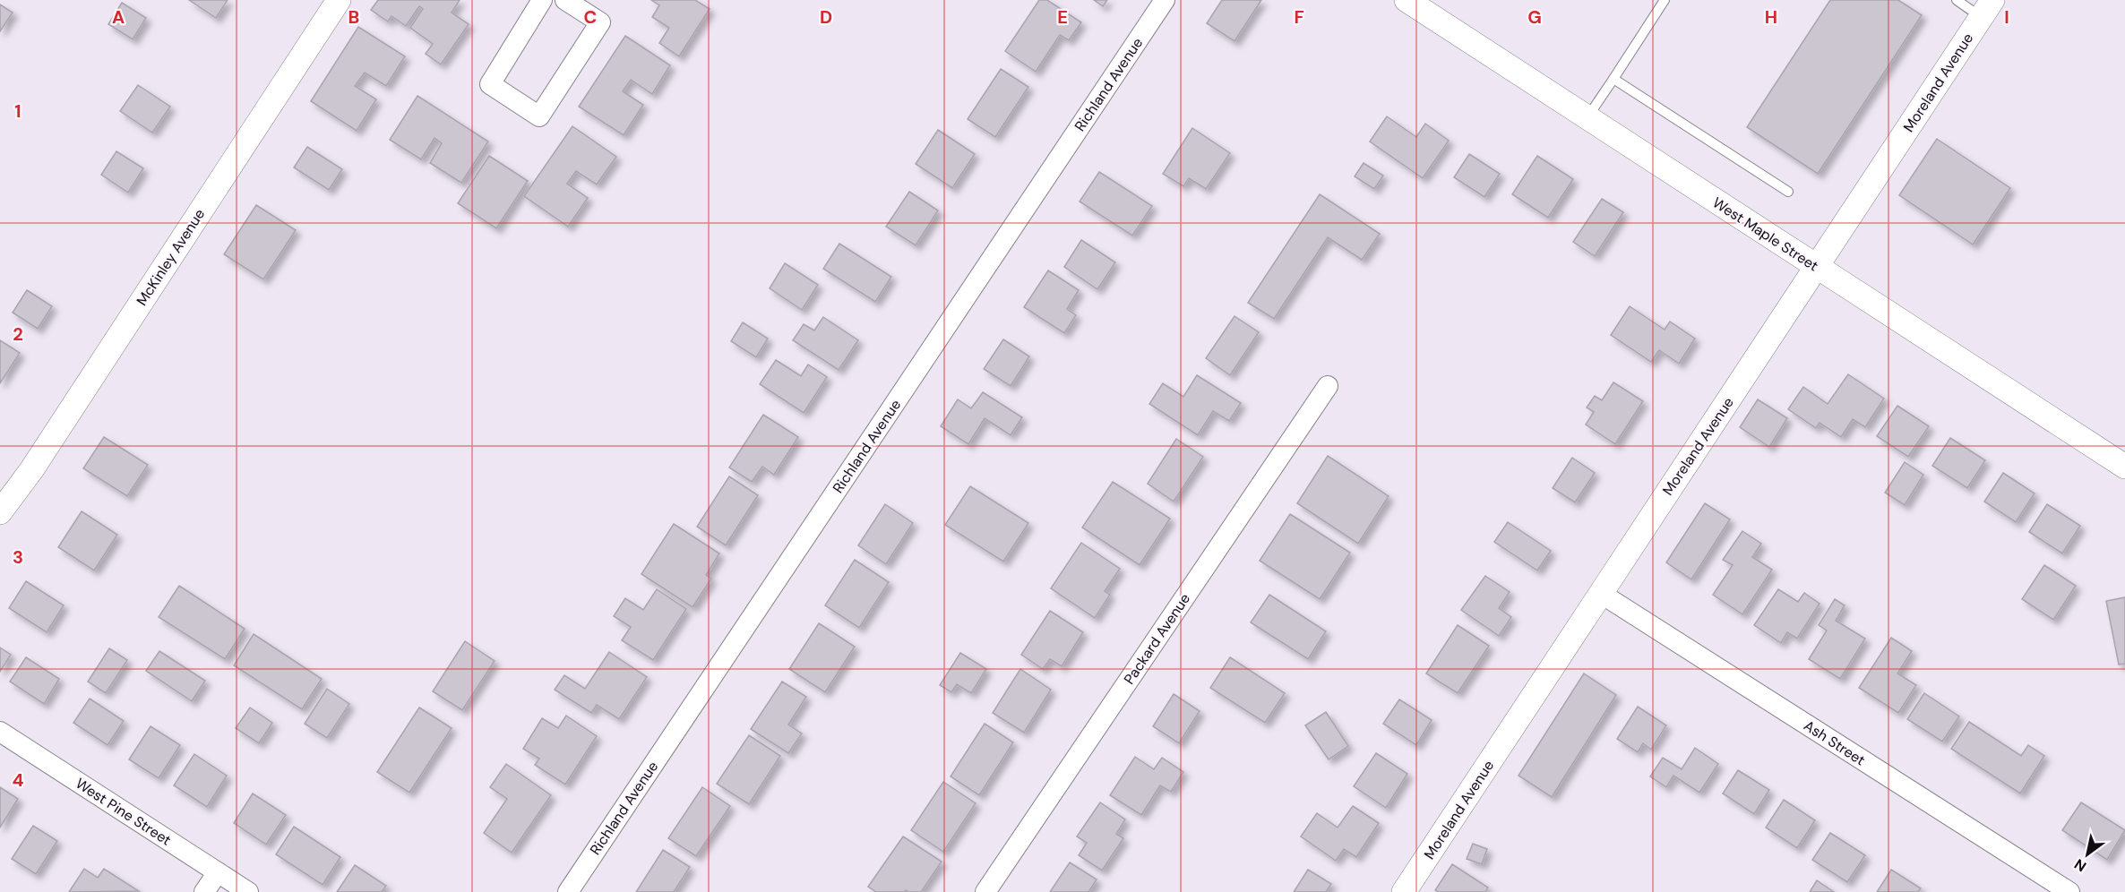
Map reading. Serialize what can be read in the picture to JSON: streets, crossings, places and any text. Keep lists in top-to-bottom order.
{
  "streets": {
    "street": [
      "Moreland Avenue",
      "Richland Avenue",
      "West Maple Street",
      "McKinley Avenue",
      "Packard Avenue",
      "Ash Street",
      "West Pine Street"
    ]
  },
  "crossings": [
    ["Moreland Avenue", "West Maple Street"],
    ["Moreland Avenue", "Ash Street"]
  ],
  "north": "bottom left",
  "grid": {
    "columns": [
      "A",
      "B",
      "C",
      "D",
      "E",
      "F",
      "G",
      "H",
      "I"
    ],
    "rows": [
      "1",
      "2",
      "3",
      "4"
    ]
  }
}
